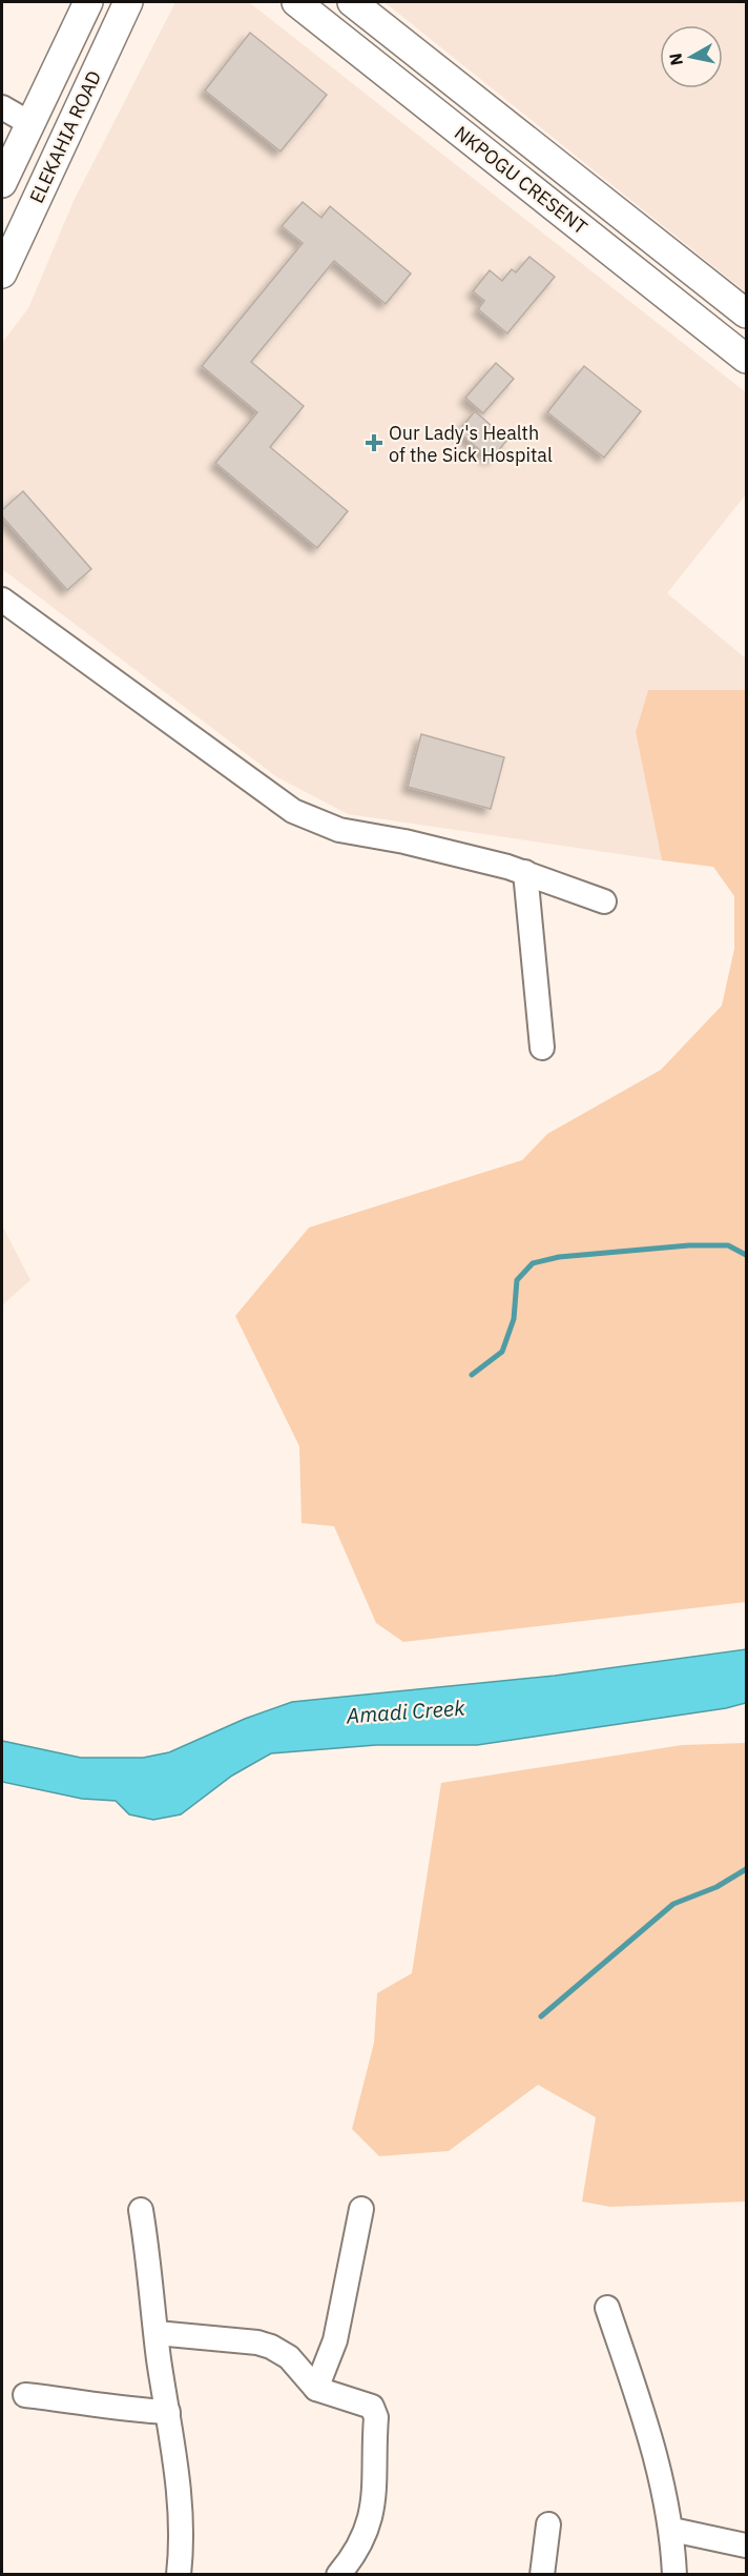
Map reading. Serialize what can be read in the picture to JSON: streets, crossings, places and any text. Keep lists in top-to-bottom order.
{
  "streets": {
    "main road": ["ELEKAHIA ROAD", "NKPOGU CRESENT"]
  },
  "water": ["Amadi Creek"],
  "places": {
    "health": ["Our Lady's Health of the Sick Hospital"]
  },
  "north": "left"
}
